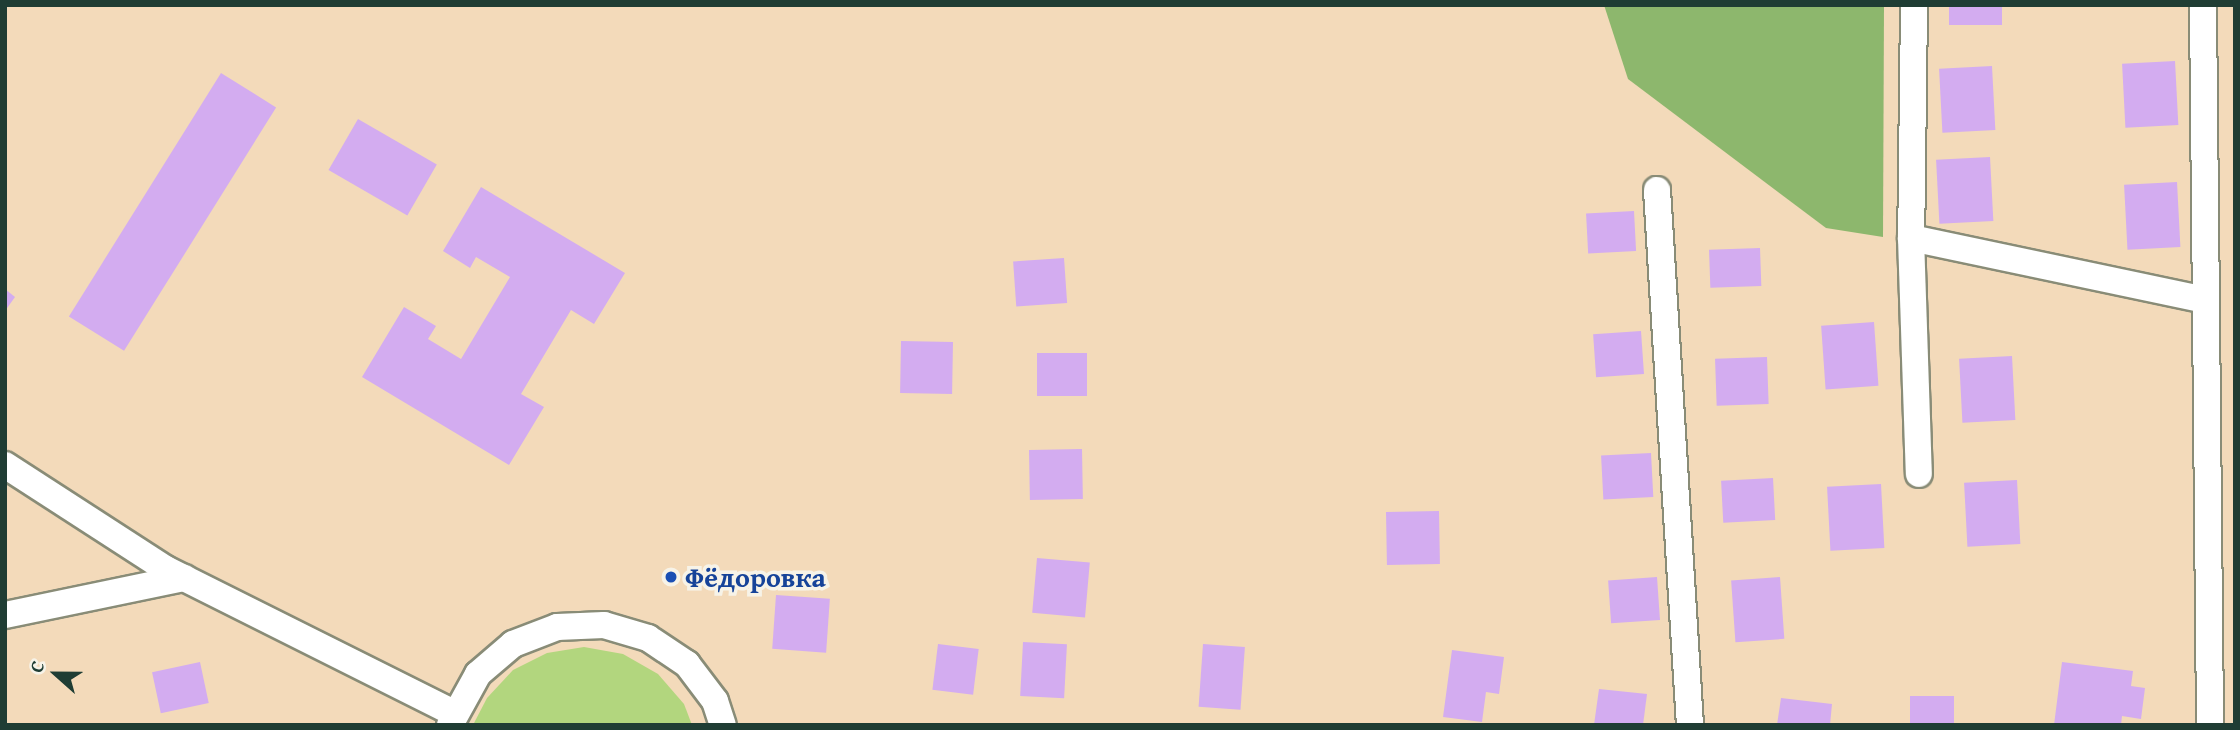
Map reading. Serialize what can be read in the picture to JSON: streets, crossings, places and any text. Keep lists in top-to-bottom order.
{
  "places": ["Фёдоровка"],
  "north": "left"
}
